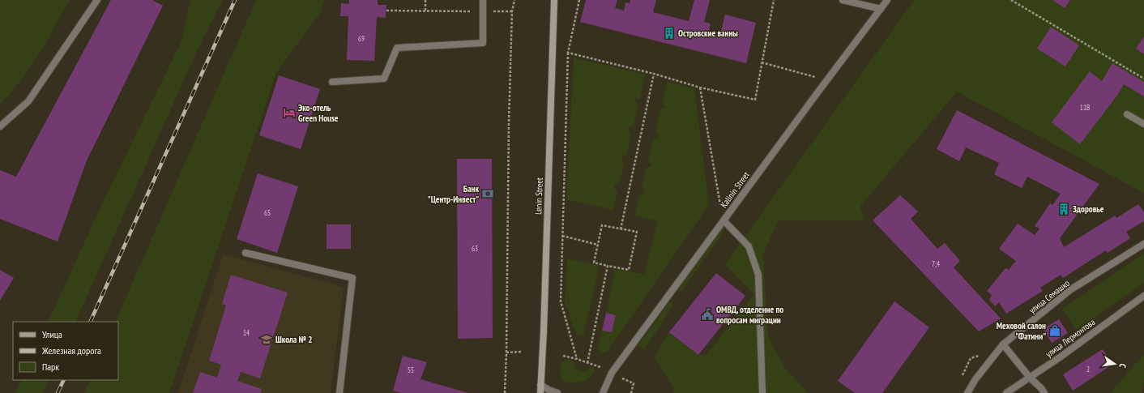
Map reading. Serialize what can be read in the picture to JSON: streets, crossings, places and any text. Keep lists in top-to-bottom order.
{
  "streets": {
    "main road": ["Lenin Street"],
    "street": ["Kalinin Street", "улица Семашко", "улица Лермонтова"]
  },
  "places": {
    "building": ["Островские ванны", "Здоровье"],
    "hotel": ["Эко-отель Green House"],
    "bank": ["Банк \"Центр-Инвест\""],
    "public building": ["ОМВД, отделение по вопросам миграции"],
    "shop": ["Меховой салон \"Фатини\""],
    "school or university": ["Школа № 2"]
  },
  "house_numbers": [
    "69",
    "11В",
    "65",
    "63",
    "7;4",
    "14",
    "2",
    "55"
  ],
  "legend": ["Улица", "Железная дорога", "Парк"],
  "north": "right"
}
